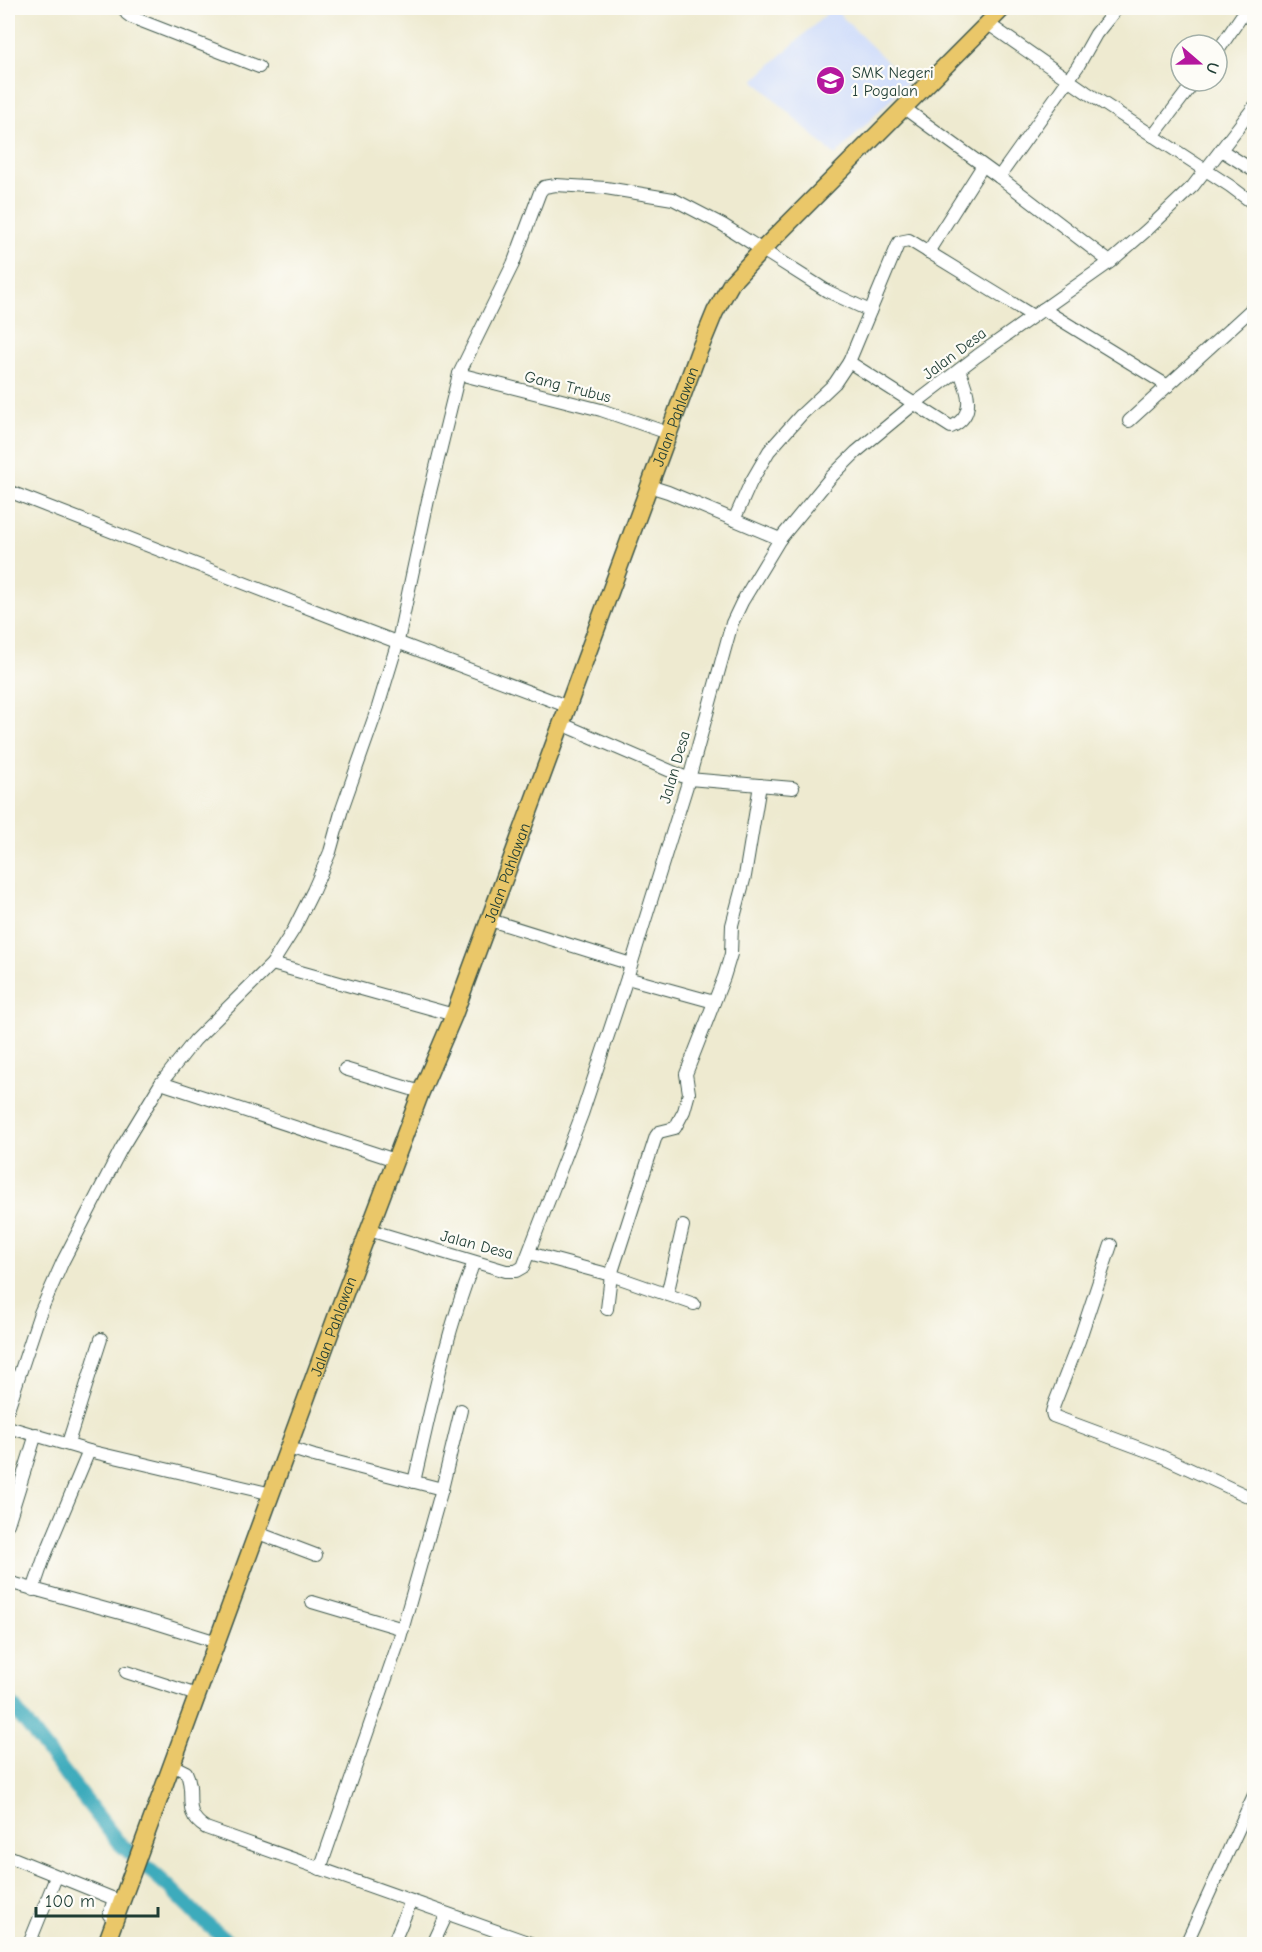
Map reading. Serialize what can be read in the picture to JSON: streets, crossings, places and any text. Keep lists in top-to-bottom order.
{
  "streets": {
    "highway": ["Jalan Pahlawan"],
    "street": ["Jalan Desa", "Gang Trubus"]
  },
  "crossings": [
    ["Jalan Desa", "Jalan Pahlawan"],
    ["Gang Trubus", "Jalan Pahlawan"]
  ],
  "places": {
    "school or university": ["SMK Negeri 1 Pogalan"]
  },
  "scale_bar": "100 m",
  "north": "right"
}
